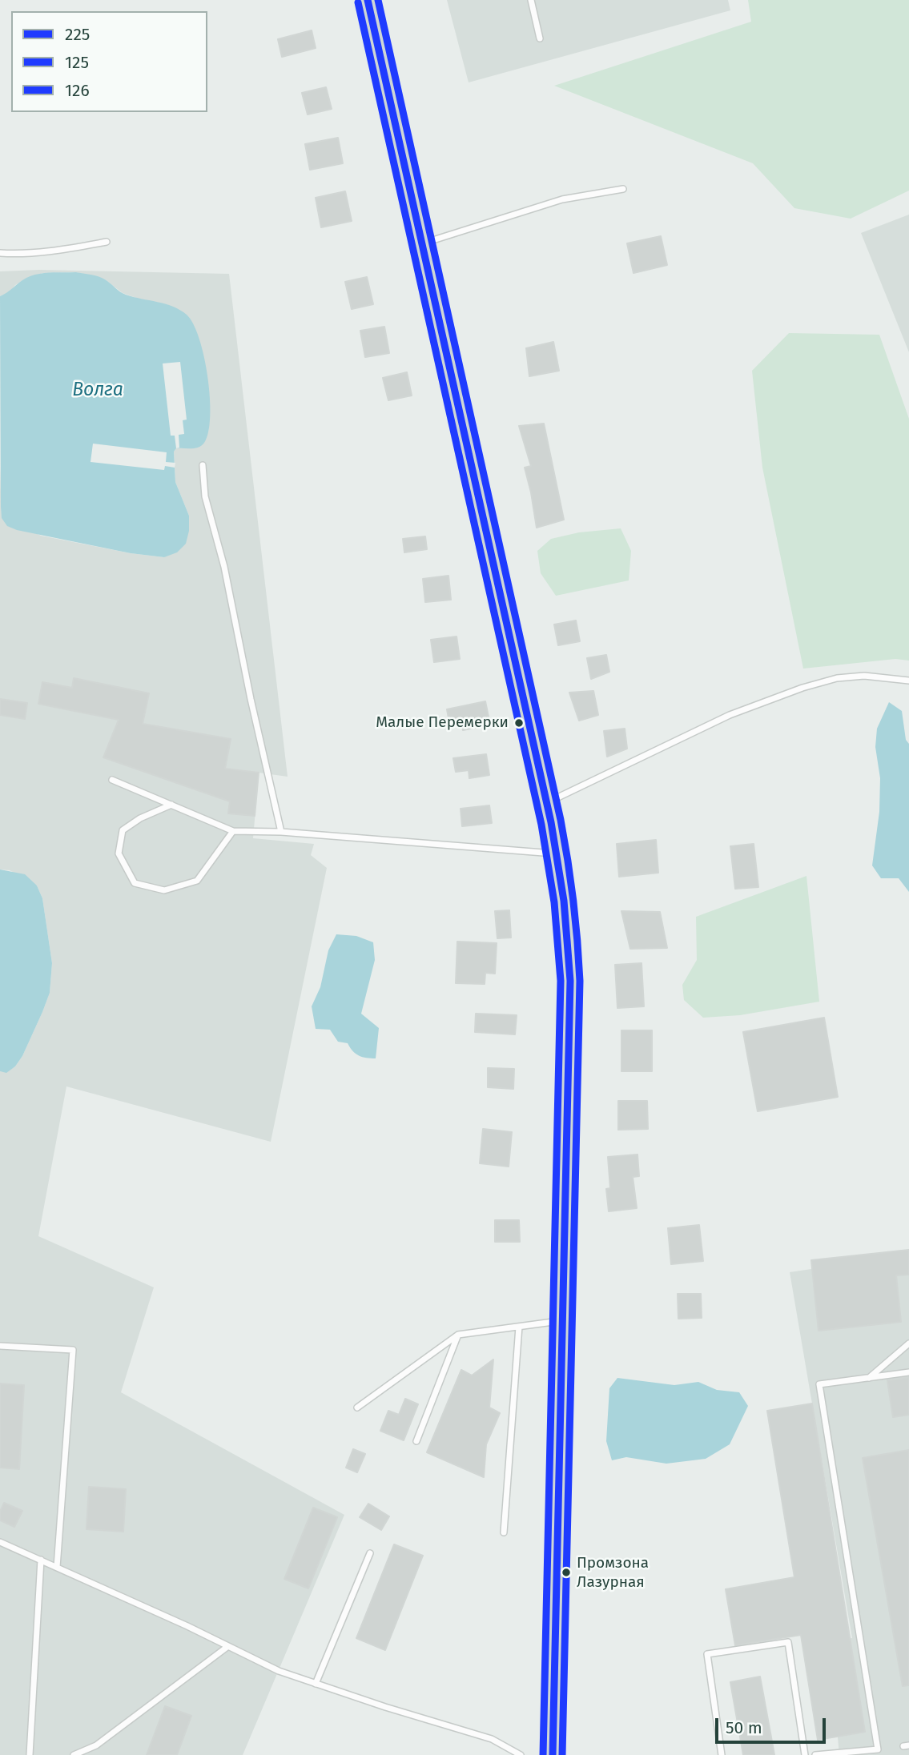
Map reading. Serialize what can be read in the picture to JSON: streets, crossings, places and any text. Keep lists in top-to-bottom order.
{
  "water": ["Волга"],
  "places": ["Малые Перемерки", "Промзона Лазурная"],
  "lines": ["transit line 225", "transit line 126", "transit line 125"],
  "legend": ["225", "125", "126"],
  "scale_bar": "50 m"
}
